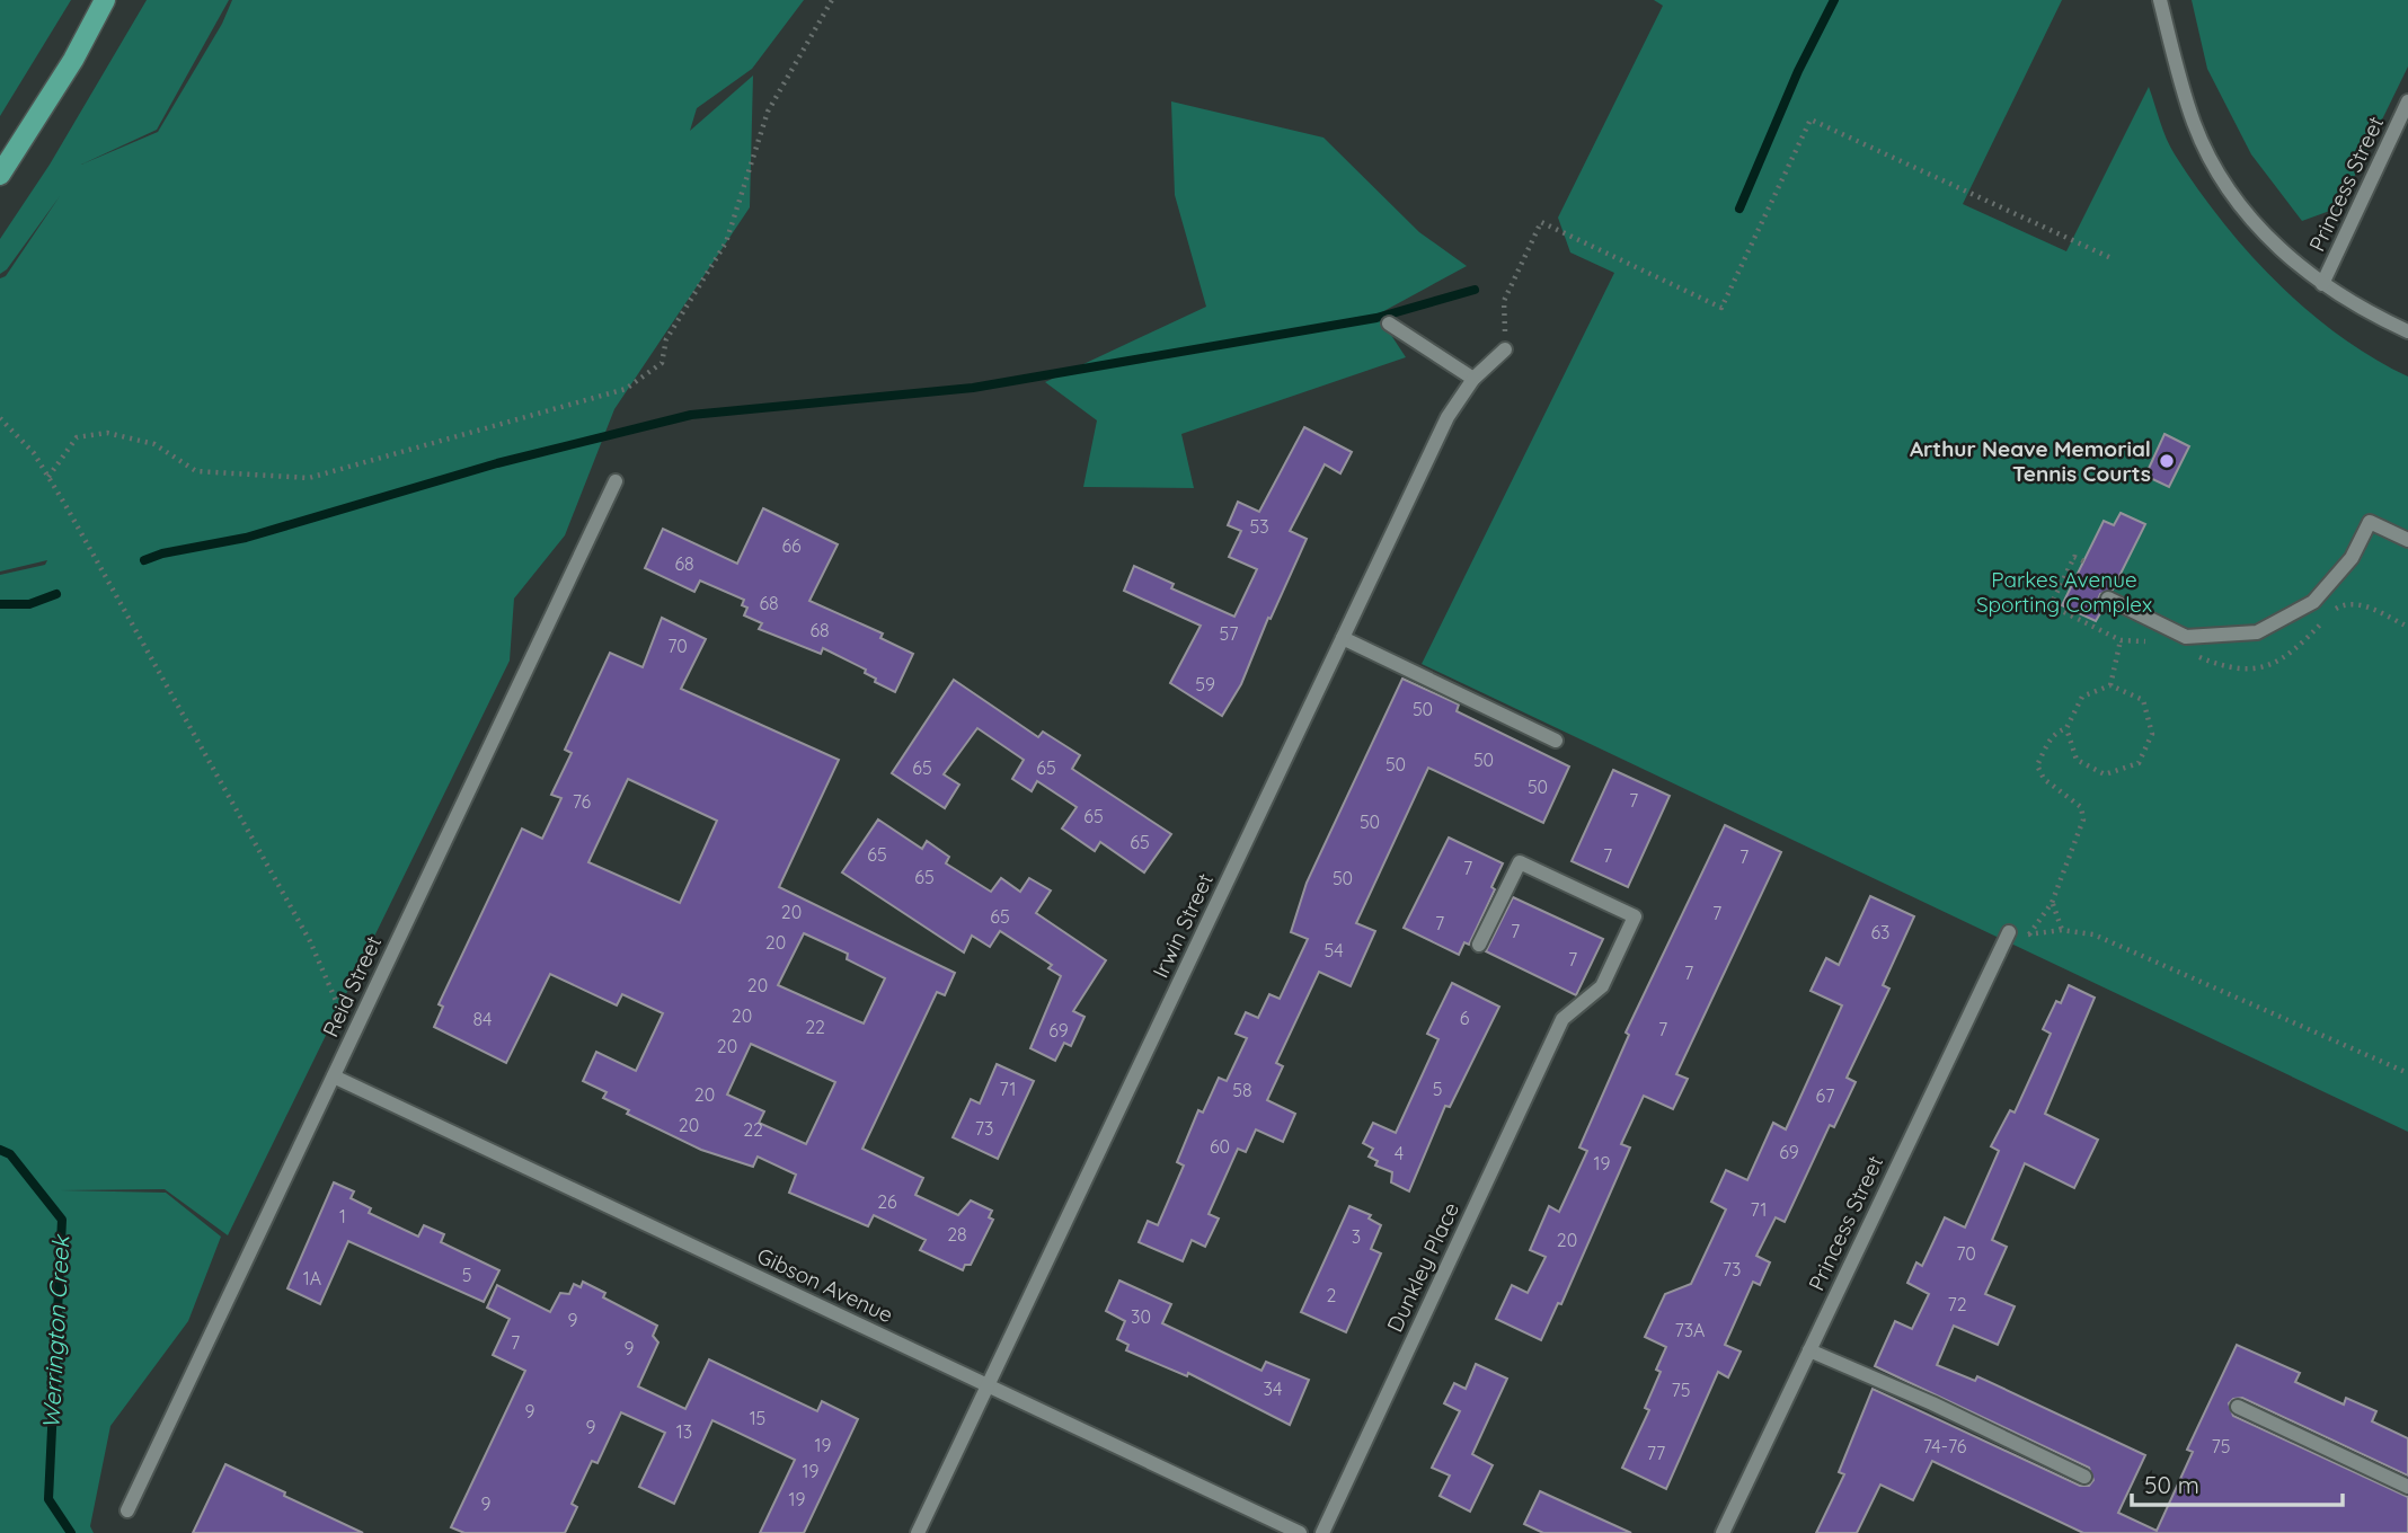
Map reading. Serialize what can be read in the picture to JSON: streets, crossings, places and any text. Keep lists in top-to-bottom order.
{
  "streets": {
    "street": [
      "Princess Street",
      "Irwin Street",
      "Reid Street",
      "Dunkley Place",
      "Gibson Avenue"
    ]
  },
  "crossings": [
    ["Irwin Street", "Gibson Avenue"],
    ["Reid Street", "Gibson Avenue"]
  ],
  "water": ["Werrington Creek"],
  "parks": ["Parkes Avenue Sporting Complex"],
  "places": ["Arthur Neave Memorial Tennis Courts"],
  "house_numbers": [
    "53",
    "66",
    "68",
    "68",
    "68",
    "57",
    "70",
    "59",
    "50",
    "50",
    "50",
    "65",
    "65",
    "50",
    "7",
    "76",
    "65",
    "50",
    "65",
    "65",
    "7",
    "7",
    "7",
    "65",
    "50",
    "20",
    "7",
    "65",
    "7",
    "7",
    "63",
    "20",
    "54",
    "7",
    "7",
    "20",
    "20",
    "6",
    "84",
    "22",
    "7",
    "69",
    "20",
    "71",
    "5",
    "58",
    "20",
    "67",
    "20",
    "73",
    "22",
    "60",
    "69",
    "4",
    "19",
    "26",
    "71",
    "1",
    "28",
    "3",
    "20",
    "70",
    "73",
    "5",
    "1A",
    "2",
    "72",
    "30",
    "9",
    "73A",
    "7",
    "9",
    "34",
    "75",
    "9",
    "15",
    "9",
    "13",
    "19",
    "74-76",
    "75",
    "77",
    "19",
    "19",
    "9"
  ],
  "scale_bar": "50 m"
}
